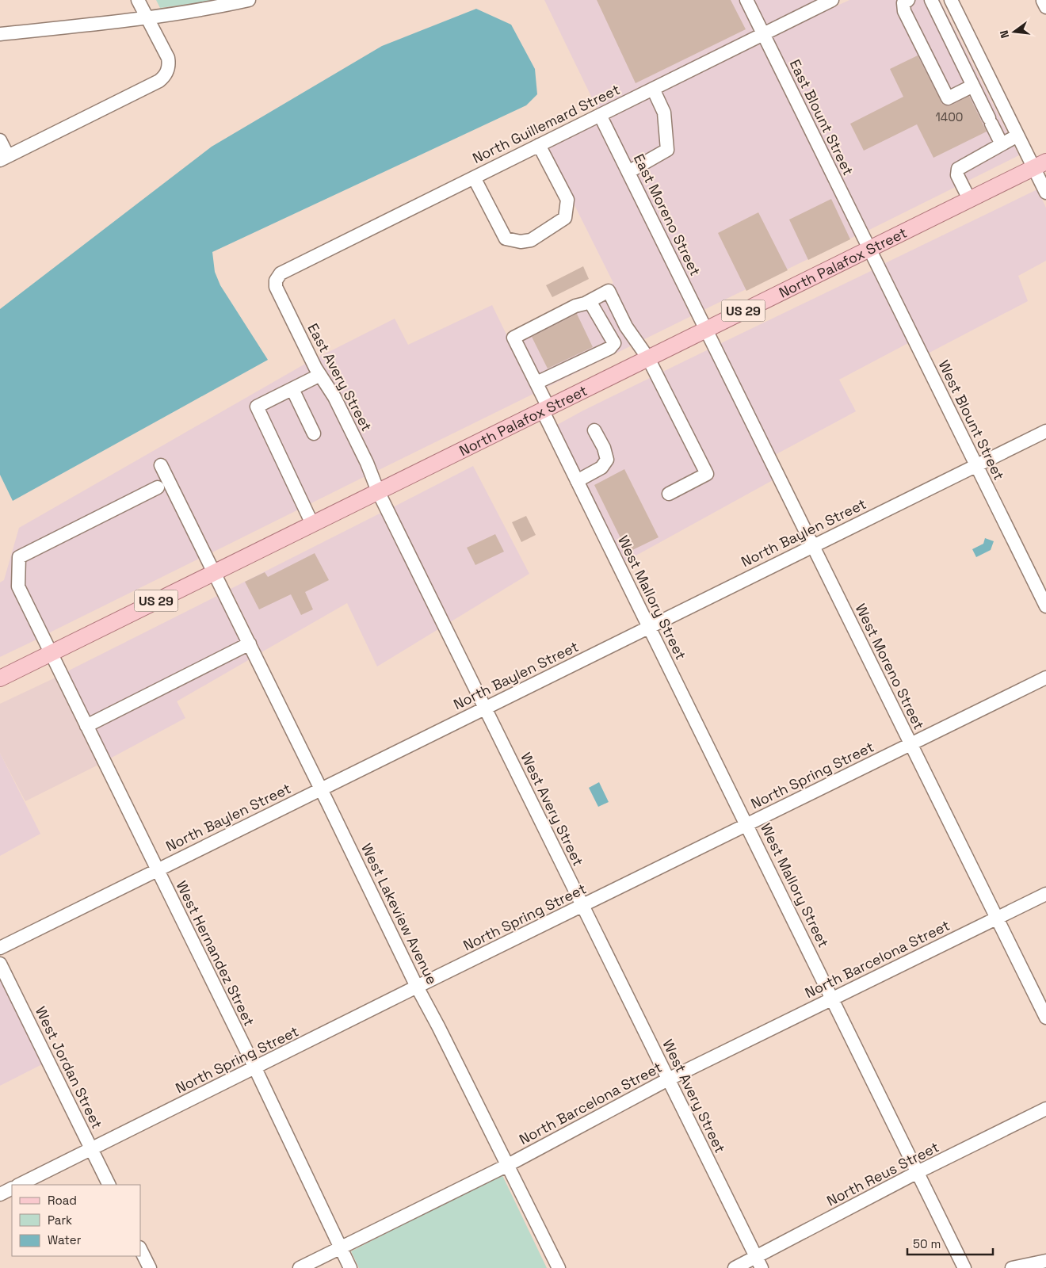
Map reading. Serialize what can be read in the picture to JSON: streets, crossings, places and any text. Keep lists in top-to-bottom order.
{
  "streets": {
    "main road": ["North Palafox Street", "US 29"],
    "street": [
      "East Blount Street",
      "North Guillemard Street",
      "East Moreno Street",
      "East Avery Street",
      "West Blount Street",
      "North Baylen Street",
      "West Mallory Street",
      "West Moreno Street",
      "North Spring Street",
      "West Avery Street",
      "West Lakeview Avenue",
      "West Hernandez Street",
      "North Barcelona Street",
      "West Jordan Street",
      "North Reus Street"
    ]
  },
  "crossings": [
    ["East Blount Street", "North Guillemard Street"],
    ["East Blount Street", "North Palafox Street"],
    ["East Blount Street", "West Blount Street"],
    ["North Guillemard Street", "East Moreno Street"],
    ["North Guillemard Street", "East Avery Street"],
    ["East Moreno Street", "North Palafox Street"],
    ["East Moreno Street", "West Moreno Street"],
    ["North Palafox Street", "East Avery Street"],
    ["North Palafox Street", "West Blount Street"],
    ["North Palafox Street", "West Mallory Street"],
    ["North Palafox Street", "West Moreno Street"],
    ["North Palafox Street", "West Avery Street"],
    ["North Palafox Street", "West Lakeview Avenue"],
    ["North Palafox Street", "West Hernandez Street"],
    ["East Avery Street", "West Avery Street"],
    ["West Blount Street", "North Baylen Street"],
    ["North Baylen Street", "West Mallory Street"],
    ["North Baylen Street", "West Moreno Street"],
    ["North Baylen Street", "West Avery Street"],
    ["North Baylen Street", "West Lakeview Avenue"],
    ["North Baylen Street", "West Hernandez Street"],
    ["West Mallory Street", "North Spring Street"],
    ["West Mallory Street", "North Barcelona Street"],
    ["West Mallory Street", "North Reus Street"],
    ["West Moreno Street", "North Spring Street"],
    ["West Moreno Street", "North Barcelona Street"],
    ["North Spring Street", "West Avery Street"],
    ["North Spring Street", "West Lakeview Avenue"],
    ["North Spring Street", "West Hernandez Street"],
    ["North Spring Street", "West Jordan Street"],
    ["West Avery Street", "North Barcelona Street"],
    ["West Avery Street", "North Reus Street"],
    ["West Lakeview Avenue", "North Barcelona Street"],
    ["West Hernandez Street", "North Barcelona Street"]
  ],
  "house_numbers": ["1400"],
  "legend": ["Road", "Park", "Water"],
  "scale_bar": "50 m",
  "north": "left"
}
